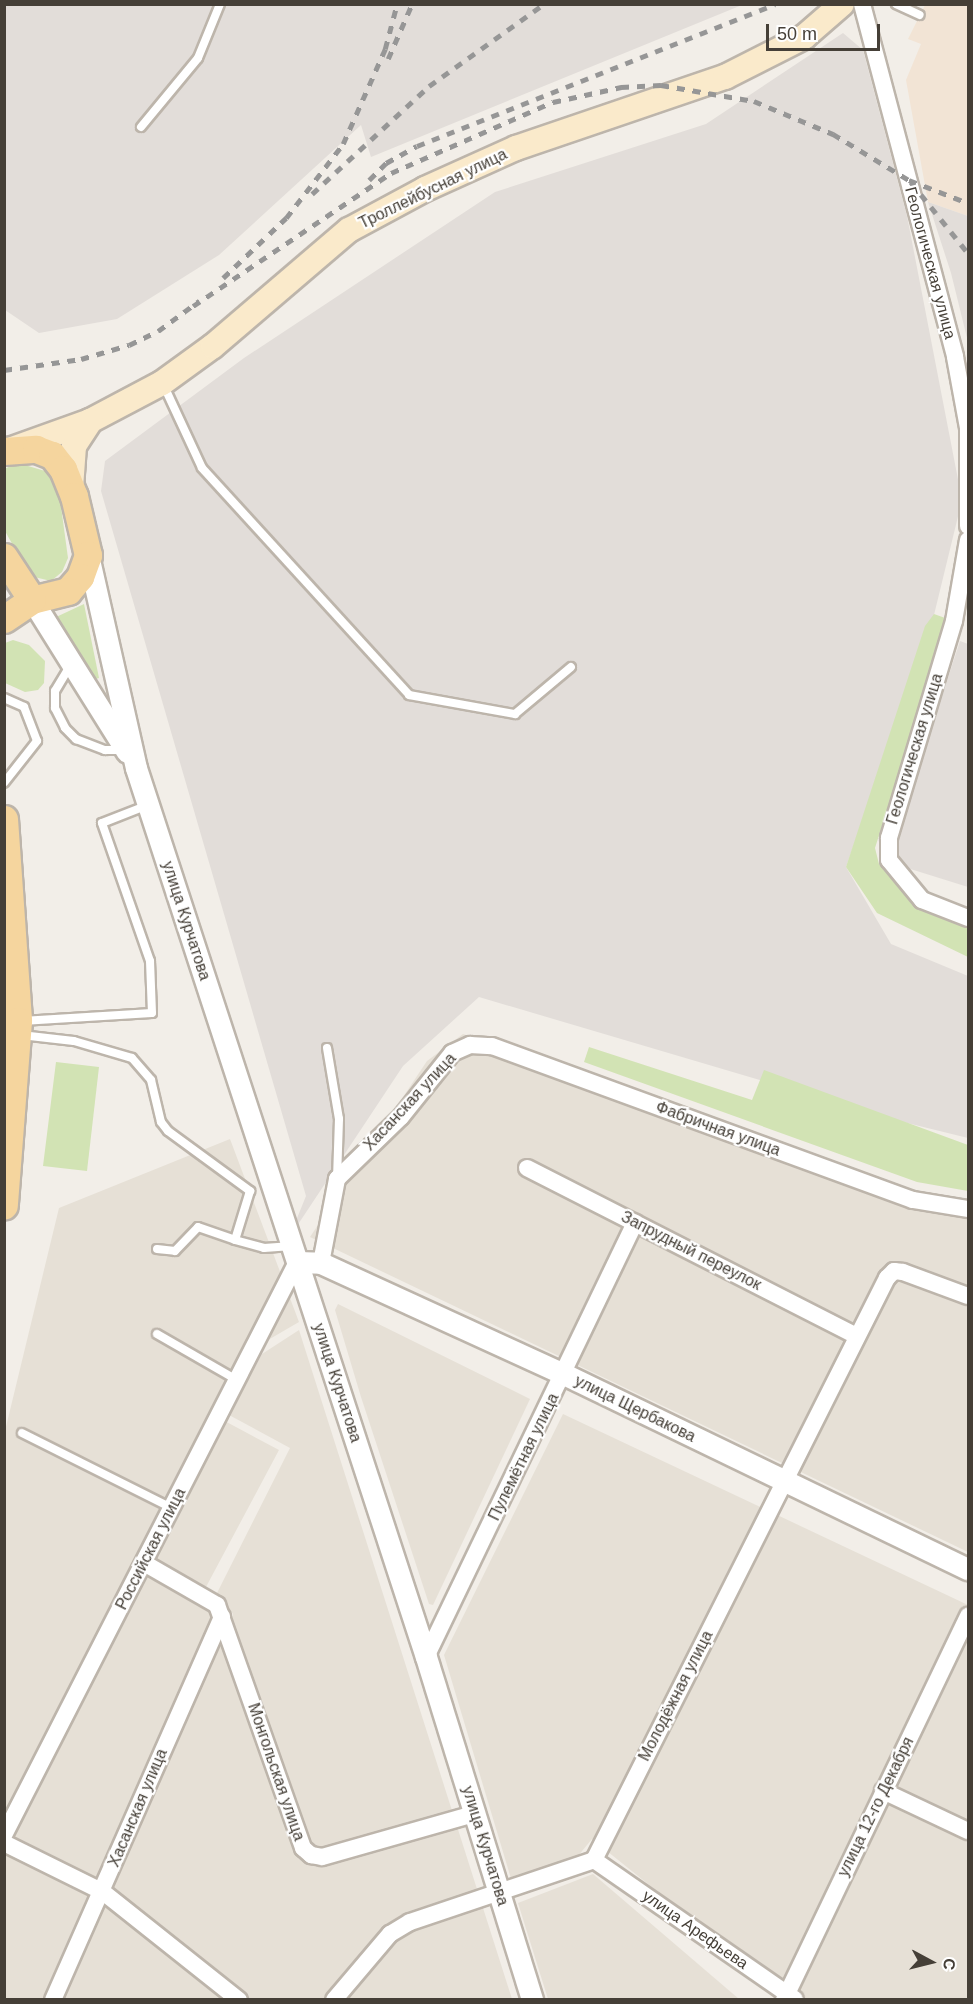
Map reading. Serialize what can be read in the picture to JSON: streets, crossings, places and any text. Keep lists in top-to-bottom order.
{
  "streets": {
    "main road": ["Троллейбусная улица"],
    "street": [
      "Геологическая улица",
      "улица Курчатова",
      "Хасанская улица",
      "Фабричная улица",
      "Запрудный переулок",
      "улица Щербакова",
      "Пулемётная улица",
      "Российская улица",
      "Молодёжная улица",
      "Монгольская улица",
      "улица 12-го Декабря",
      "улица Арефьева"
    ]
  },
  "crossings": [
    ["улица Курчатова", "улица Щербакова"],
    ["улица Курчатова", "Пулемётная улица"],
    ["улица Курчатова", "Российская улица"],
    ["улица Курчатова", "Монгольская улица"],
    ["Хасанская улица", "Фабричная улица"],
    ["Хасанская улица", "Монгольская улица"],
    ["Запрудный переулок", "Пулемётная улица"],
    ["Запрудный переулок", "Молодёжная улица"],
    ["улица Щербакова", "Пулемётная улица"],
    ["улица Щербакова", "Российская улица"],
    ["улица Щербакова", "Молодёжная улица"],
    ["Российская улица", "Монгольская улица"],
    ["Молодёжная улица", "улица Арефьева"],
    ["улица 12-го Декабря", "улица Арефьева"]
  ],
  "scale_bar": "50 m",
  "north": "right"
}
